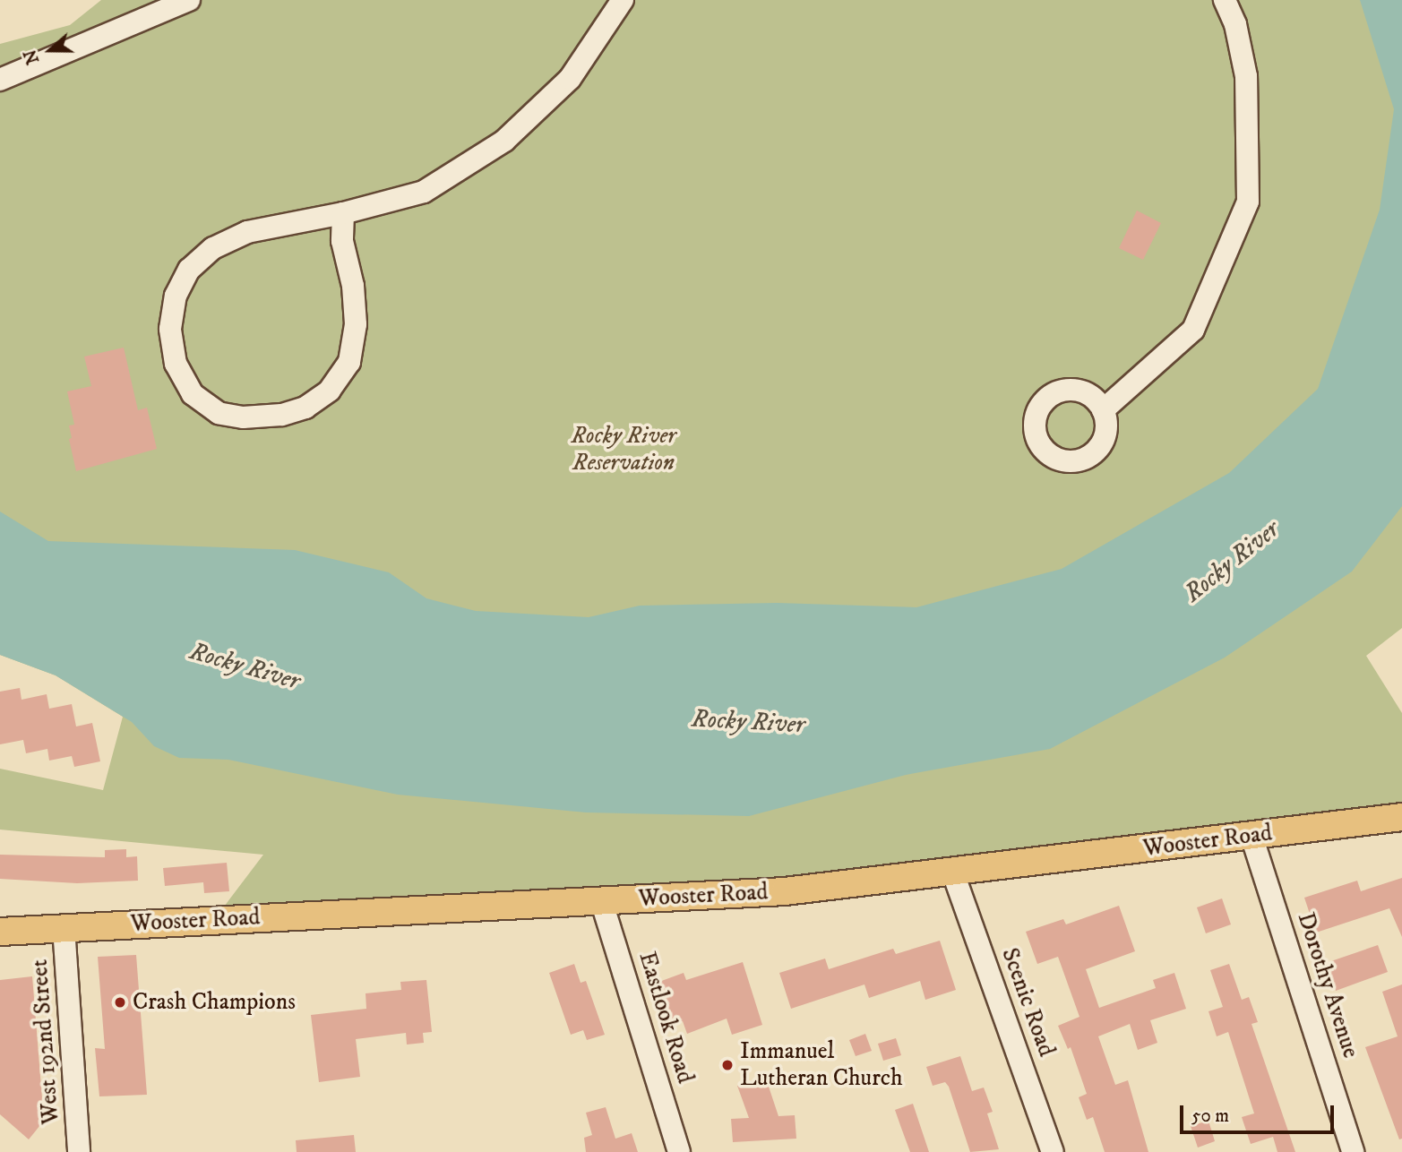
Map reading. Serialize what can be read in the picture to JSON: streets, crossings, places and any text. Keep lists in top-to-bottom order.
{
  "streets": {
    "main road": ["Wooster Road"],
    "street": [
      "Dorothy Avenue",
      "Scenic Road",
      "Eastlook Road",
      "West 192nd Street"
    ]
  },
  "crossings": [
    ["Wooster Road", "Dorothy Avenue"],
    ["Wooster Road", "Scenic Road"],
    ["Wooster Road", "Eastlook Road"],
    ["Wooster Road", "West 192nd Street"]
  ],
  "water": ["Rocky River"],
  "parks": ["Rocky River Reservation"],
  "places": ["Crash Champions", "Immanuel Lutheran Church"],
  "scale_bar": "50 m",
  "north": "left"
}
